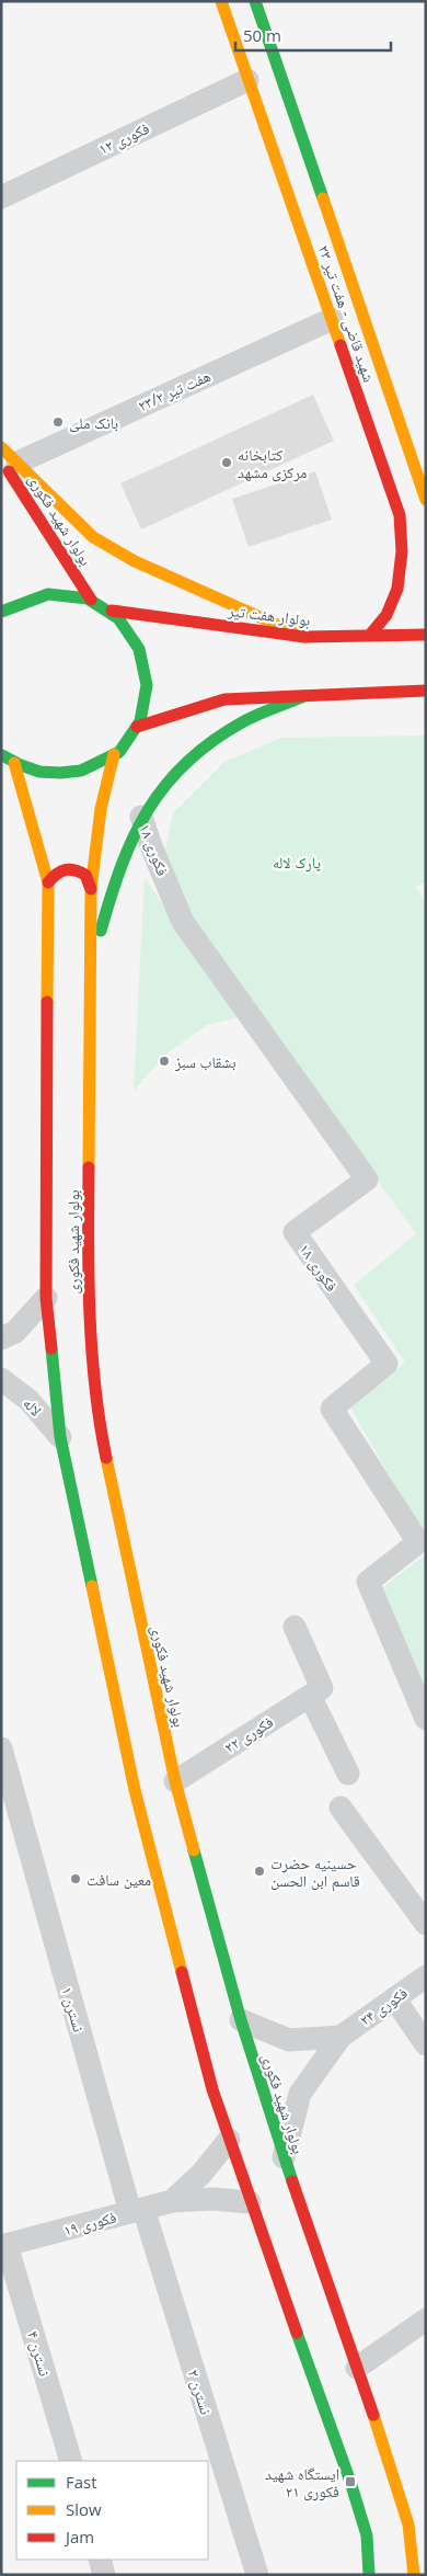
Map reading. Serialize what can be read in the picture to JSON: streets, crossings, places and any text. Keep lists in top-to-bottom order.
{
  "streets": {
    "main road": ["شهید قاضی - هفت تیر ۲۳", "بولوار شهید فکوری", "بولوار هفت تیر"],
    "street": [
      "فکوری ۱۲",
      "هفت تیر ۲۳/۲",
      "فکوری ١٨",
      "لاله",
      "فکوری ۲۲",
      "فکوری ۲۴",
      "نسترن ۱",
      "فکوری ۱۹",
      "نسترن ۴",
      "نسترن ۲"
    ]
  },
  "crossings": [
    ["فکوری ۱۲", "شهید قاضی - هفت تیر ۲۳"],
    ["شهید قاضی - هفت تیر ۲۳", "هفت تیر ۲۳/۲"],
    ["شهید قاضی - هفت تیر ۲۳", "بولوار هفت تیر"],
    ["هفت تیر ۲۳/۲", "بولوار شهید فکوری"],
    ["بولوار شهید فکوری", "لاله"],
    ["بولوار شهید فکوری", "فکوری ۲۲"],
    ["بولوار شهید فکوری", "فکوری ۱۹"],
    ["نسترن ۱", "فکوری ۱۹"],
    ["نسترن ۱", "نسترن ۲"],
    ["فکوری ۱۹", "نسترن ۴"],
    ["فکوری ۱۹", "نسترن ۲"]
  ],
  "parks": ["پارک لاله"],
  "places": {
    "other": [
      "بانک ملی",
      "کتابخانه مرکزی مشهد",
      "بشقاب سبز",
      "حسینیه حضرت قاسم ابن الحسن",
      "معین سافت"
    ],
    "transit": ["ایستگاه شهید فکوری ۲۱"]
  },
  "legend": ["Fast", "Slow", "Jam"],
  "scale_bar": "50 m"
}
